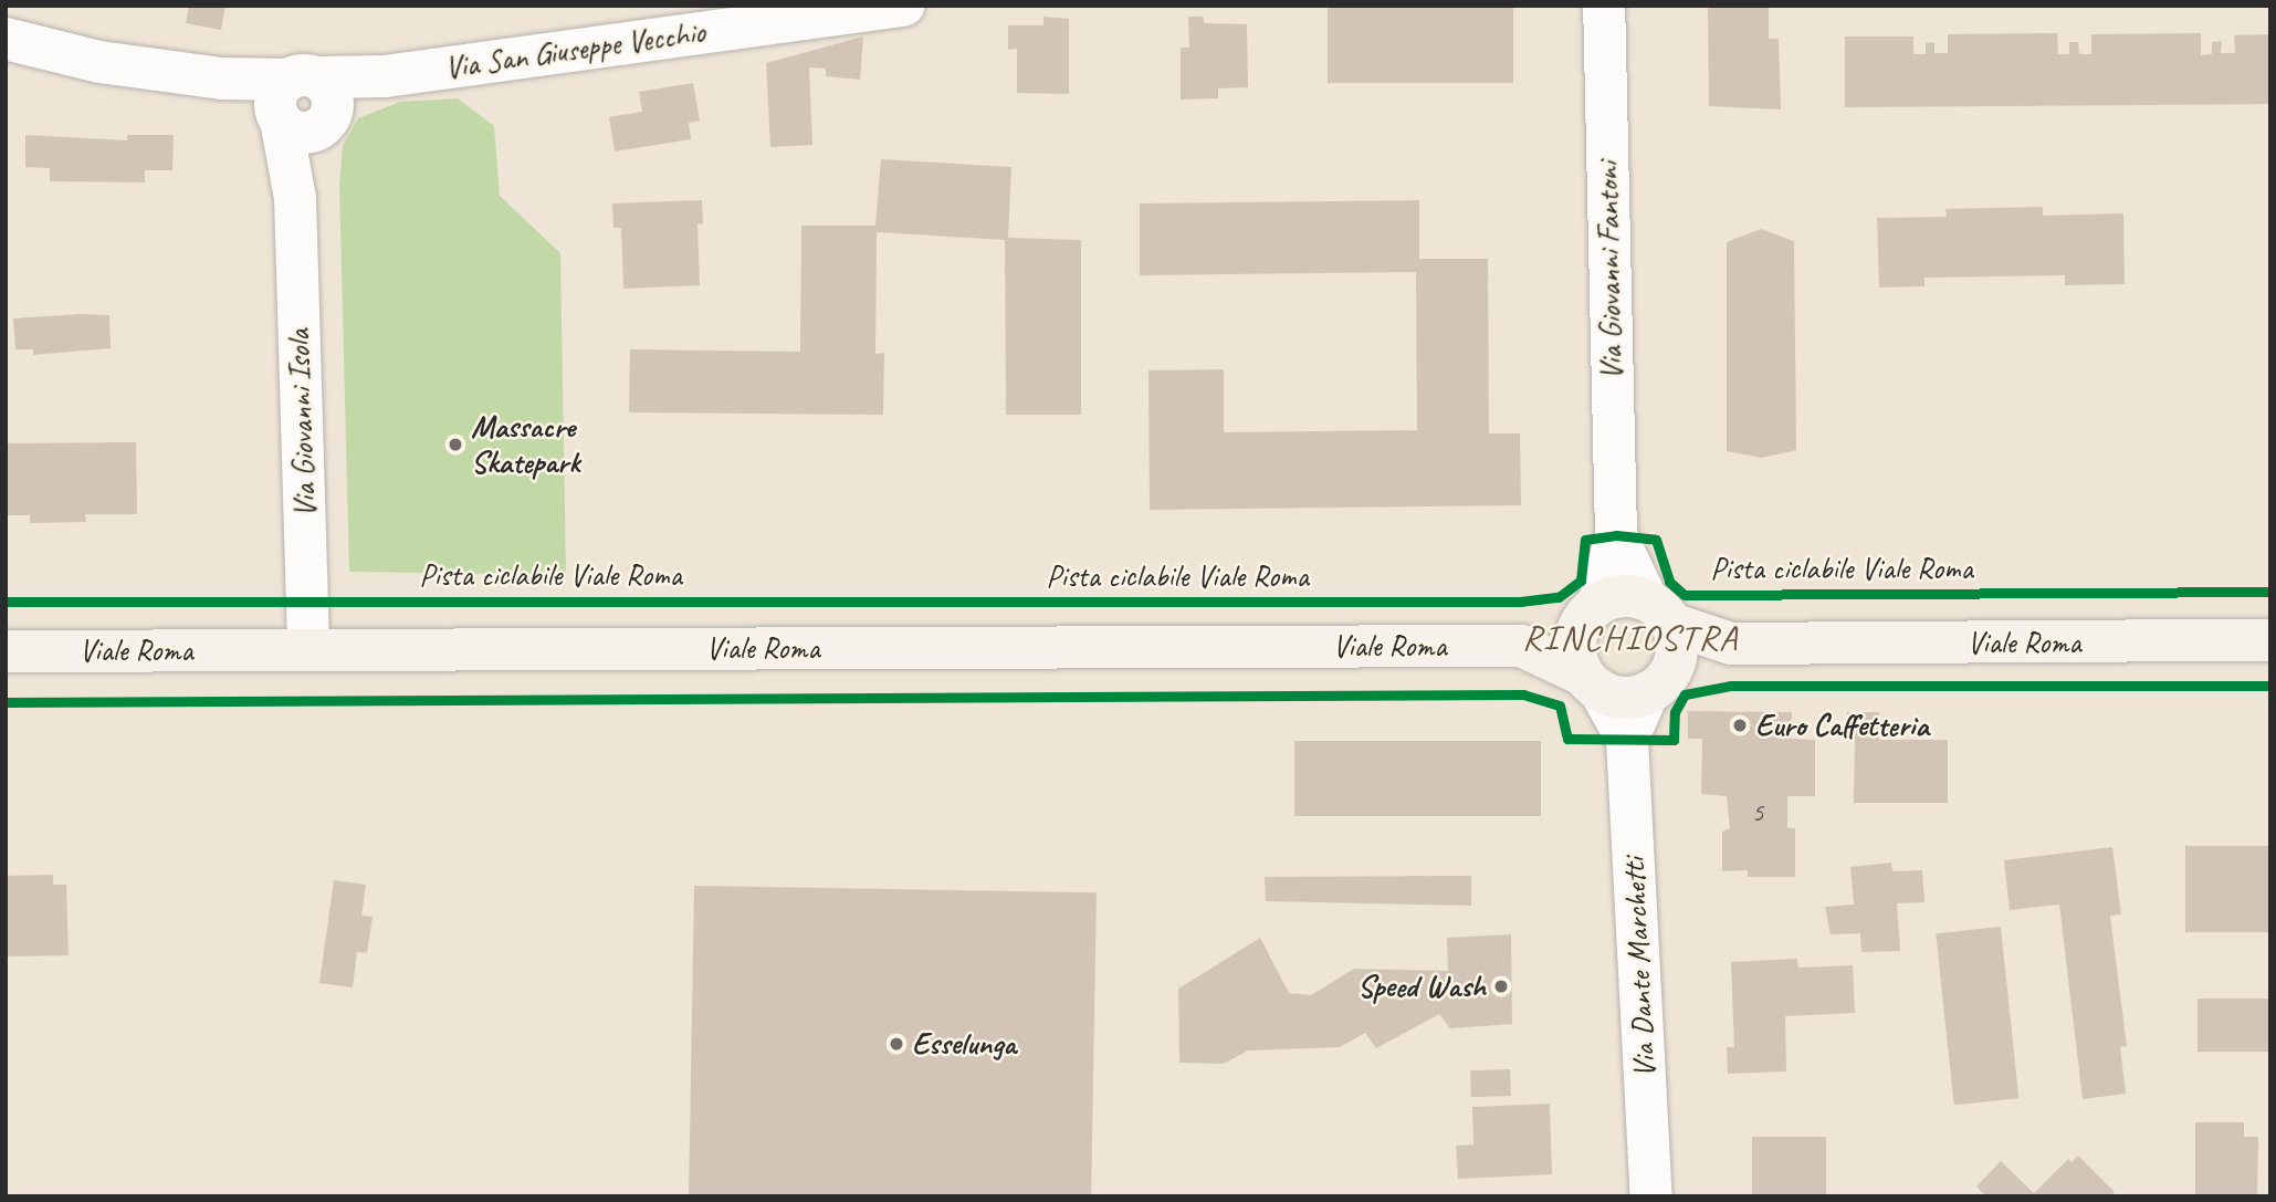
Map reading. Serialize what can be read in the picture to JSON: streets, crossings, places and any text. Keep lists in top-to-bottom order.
{
  "streets": {
    "main road": ["Viale Roma"],
    "street": [
      "Via San Giuseppe Vecchio",
      "Via Giovanni Fantoni",
      "Via Giovanni Isola",
      "Via Dante Marchetti"
    ],
    "cycle path": ["Pista ciclabile Viale Roma"]
  },
  "crossings": [
    ["Via San Giuseppe Vecchio", "Via Giovanni Isola"],
    ["Via Giovanni Fantoni", "Viale Roma"],
    ["Via Giovanni Isola", "Viale Roma"]
  ],
  "districts": ["RINCHIOSTRA"],
  "places": [
    "Massacre Skatepark",
    "Euro Caffetteria",
    "Speed Wash",
    "Esselunga"
  ],
  "house_numbers": ["5"]
}
